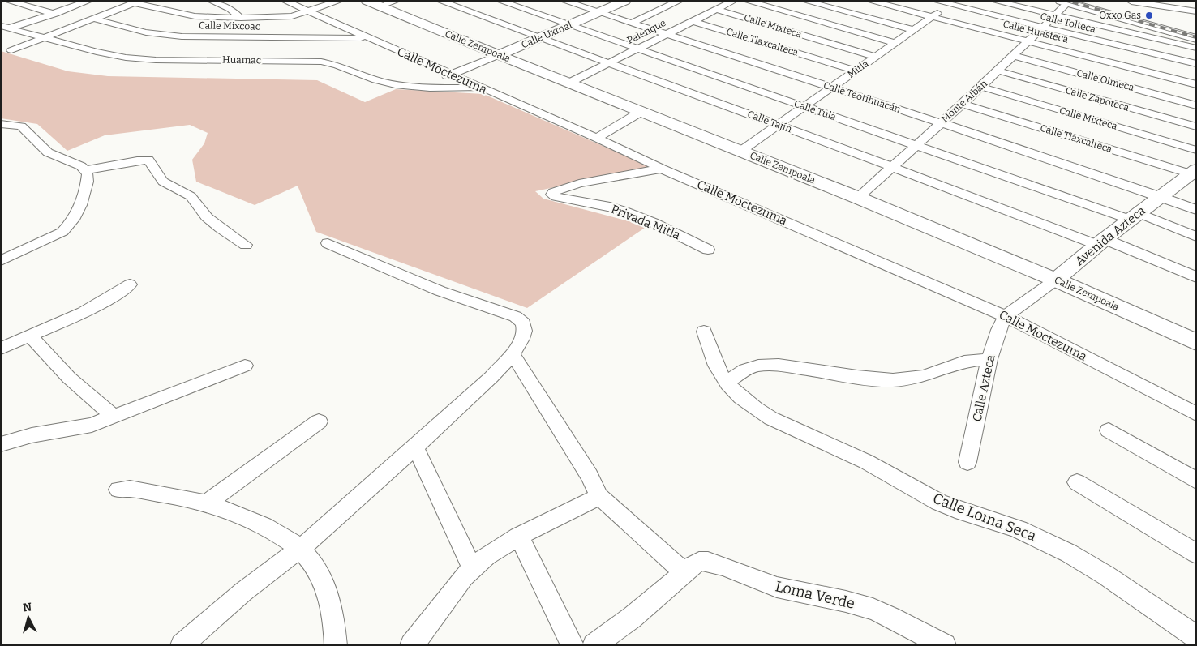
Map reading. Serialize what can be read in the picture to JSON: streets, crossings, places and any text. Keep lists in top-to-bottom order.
{
  "streets": {
    "street": [
      "Calle Tolteca",
      "Calle Mixcoac",
      "Calle Mixteca",
      "Palenque",
      "Calle Huasteca",
      "Calle Uxmal",
      "Calle Tlaxcalteca",
      "Calle Zempoala",
      "Huamac",
      "Mitla",
      "Calle Moctezuma",
      "Calle Olmeca",
      "Calle Teotihuacán",
      "Calle Zapoteca",
      "Monte Albán",
      "Calle Tula",
      "Calle Tajín",
      "Privada Mitla",
      "Avenida Azteca",
      "Calle Azteca",
      "Calle Loma Seca",
      "Loma Verde"
    ]
  },
  "crossings": [
    ["Calle Tolteca", "Mitla"],
    ["Calle Tolteca", "Monte Albán"],
    ["Calle Mixcoac", "Calle Moctezuma"],
    ["Calle Mixteca", "Palenque"],
    ["Calle Mixteca", "Mitla"],
    ["Calle Mixteca", "Monte Albán"],
    ["Palenque", "Calle Tlaxcalteca"],
    ["Palenque", "Calle Zempoala"],
    ["Palenque", "Calle Teotihuacán"],
    ["Palenque", "Calle Tula"],
    ["Palenque", "Calle Tajín"],
    ["Calle Huasteca", "Mitla"],
    ["Calle Huasteca", "Monte Albán"],
    ["Calle Uxmal", "Calle Zempoala"],
    ["Calle Uxmal", "Huamac"],
    ["Calle Uxmal", "Calle Moctezuma"],
    ["Calle Uxmal", "Calle Teotihuacán"],
    ["Calle Uxmal", "Calle Tula"],
    ["Calle Uxmal", "Calle Tajín"],
    ["Calle Tlaxcalteca", "Mitla"],
    ["Calle Tlaxcalteca", "Monte Albán"],
    ["Calle Tlaxcalteca", "Avenida Azteca"],
    ["Calle Zempoala", "Mitla"],
    ["Calle Zempoala", "Monte Albán"],
    ["Calle Zempoala", "Avenida Azteca"],
    ["Huamac", "Calle Moctezuma"],
    ["Mitla", "Calle Teotihuacán"],
    ["Mitla", "Calle Tula"],
    ["Mitla", "Calle Tajín"],
    ["Calle Moctezuma", "Privada Mitla"],
    ["Calle Moctezuma", "Avenida Azteca"],
    ["Calle Moctezuma", "Calle Azteca"],
    ["Calle Olmeca", "Monte Albán"],
    ["Calle Teotihuacán", "Monte Albán"],
    ["Calle Teotihuacán", "Avenida Azteca"],
    ["Calle Zapoteca", "Monte Albán"],
    ["Monte Albán", "Calle Tula"],
    ["Monte Albán", "Calle Tajín"],
    ["Calle Tula", "Avenida Azteca"],
    ["Calle Tajín", "Avenida Azteca"],
    ["Avenida Azteca", "Calle Azteca"]
  ],
  "places": ["Oxxo Gas"],
  "north": "top"
}
